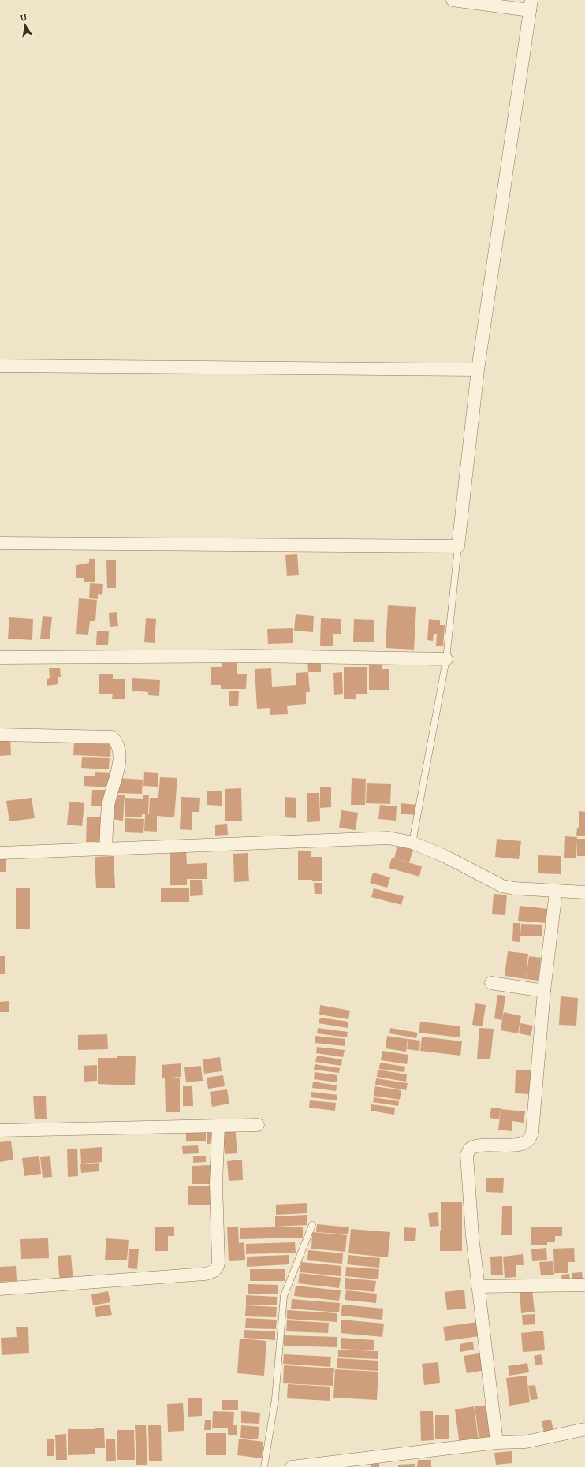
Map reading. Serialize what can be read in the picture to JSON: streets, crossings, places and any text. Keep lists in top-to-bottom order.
{
  "north": "top"
}
